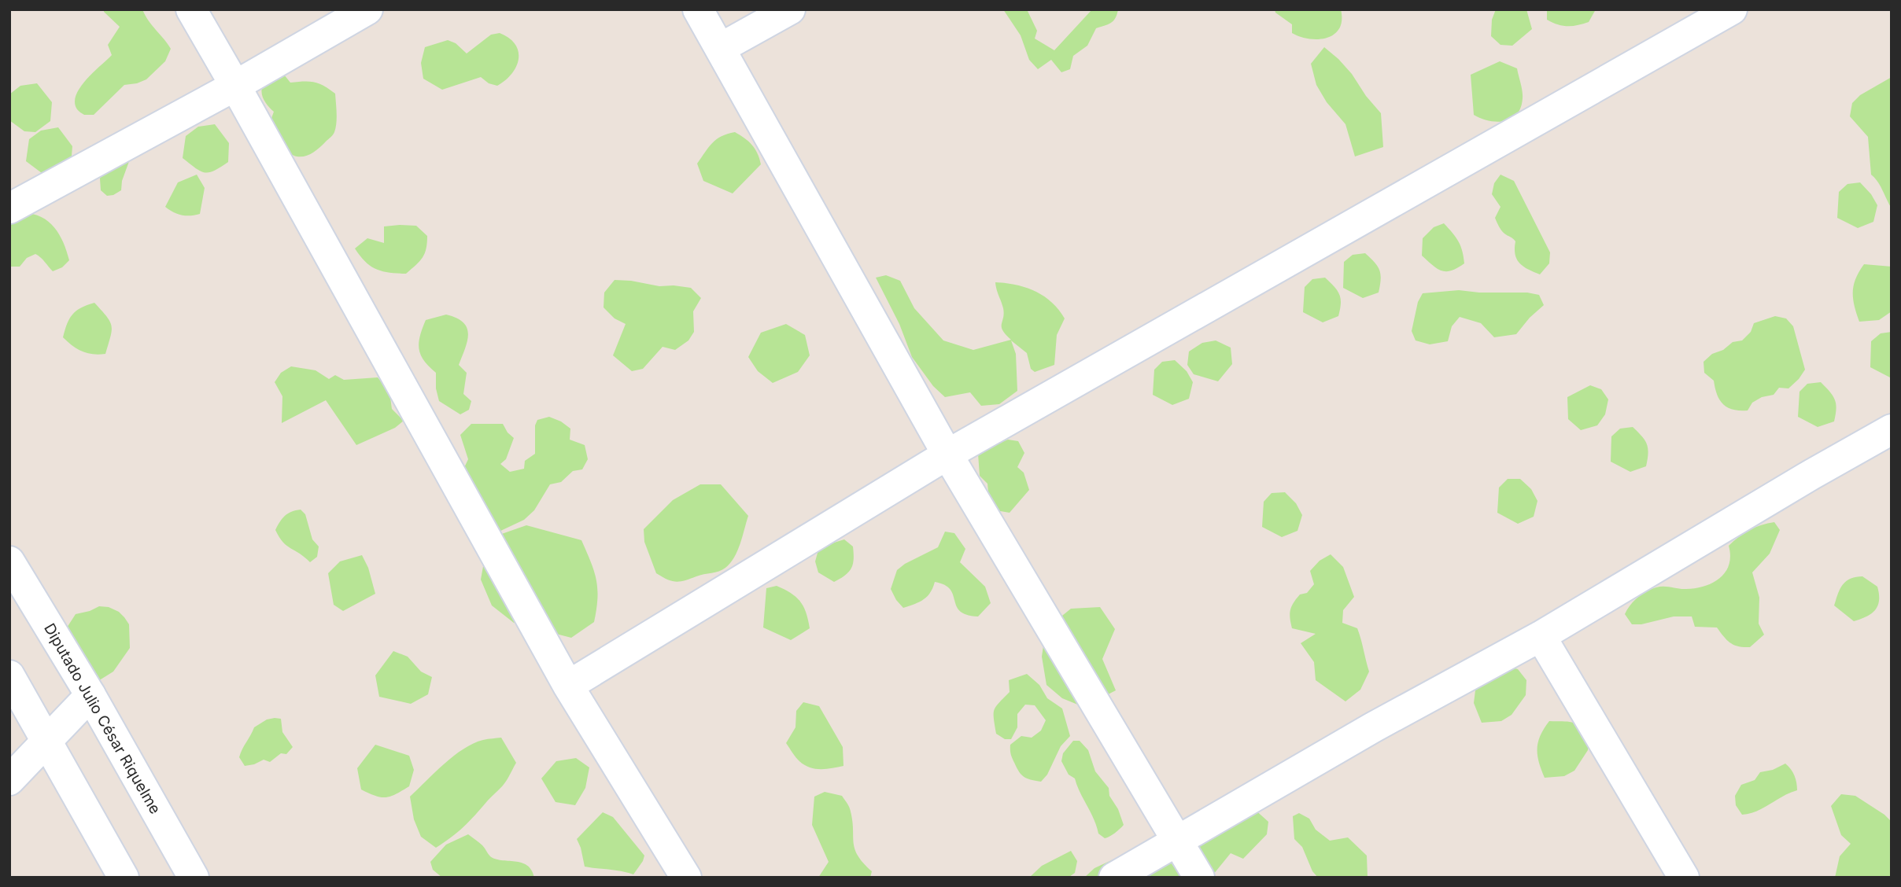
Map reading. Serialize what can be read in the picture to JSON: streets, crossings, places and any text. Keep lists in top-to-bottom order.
{
  "streets": {
    "street": ["Diputado Julio César Riquelme"]
  }
}
